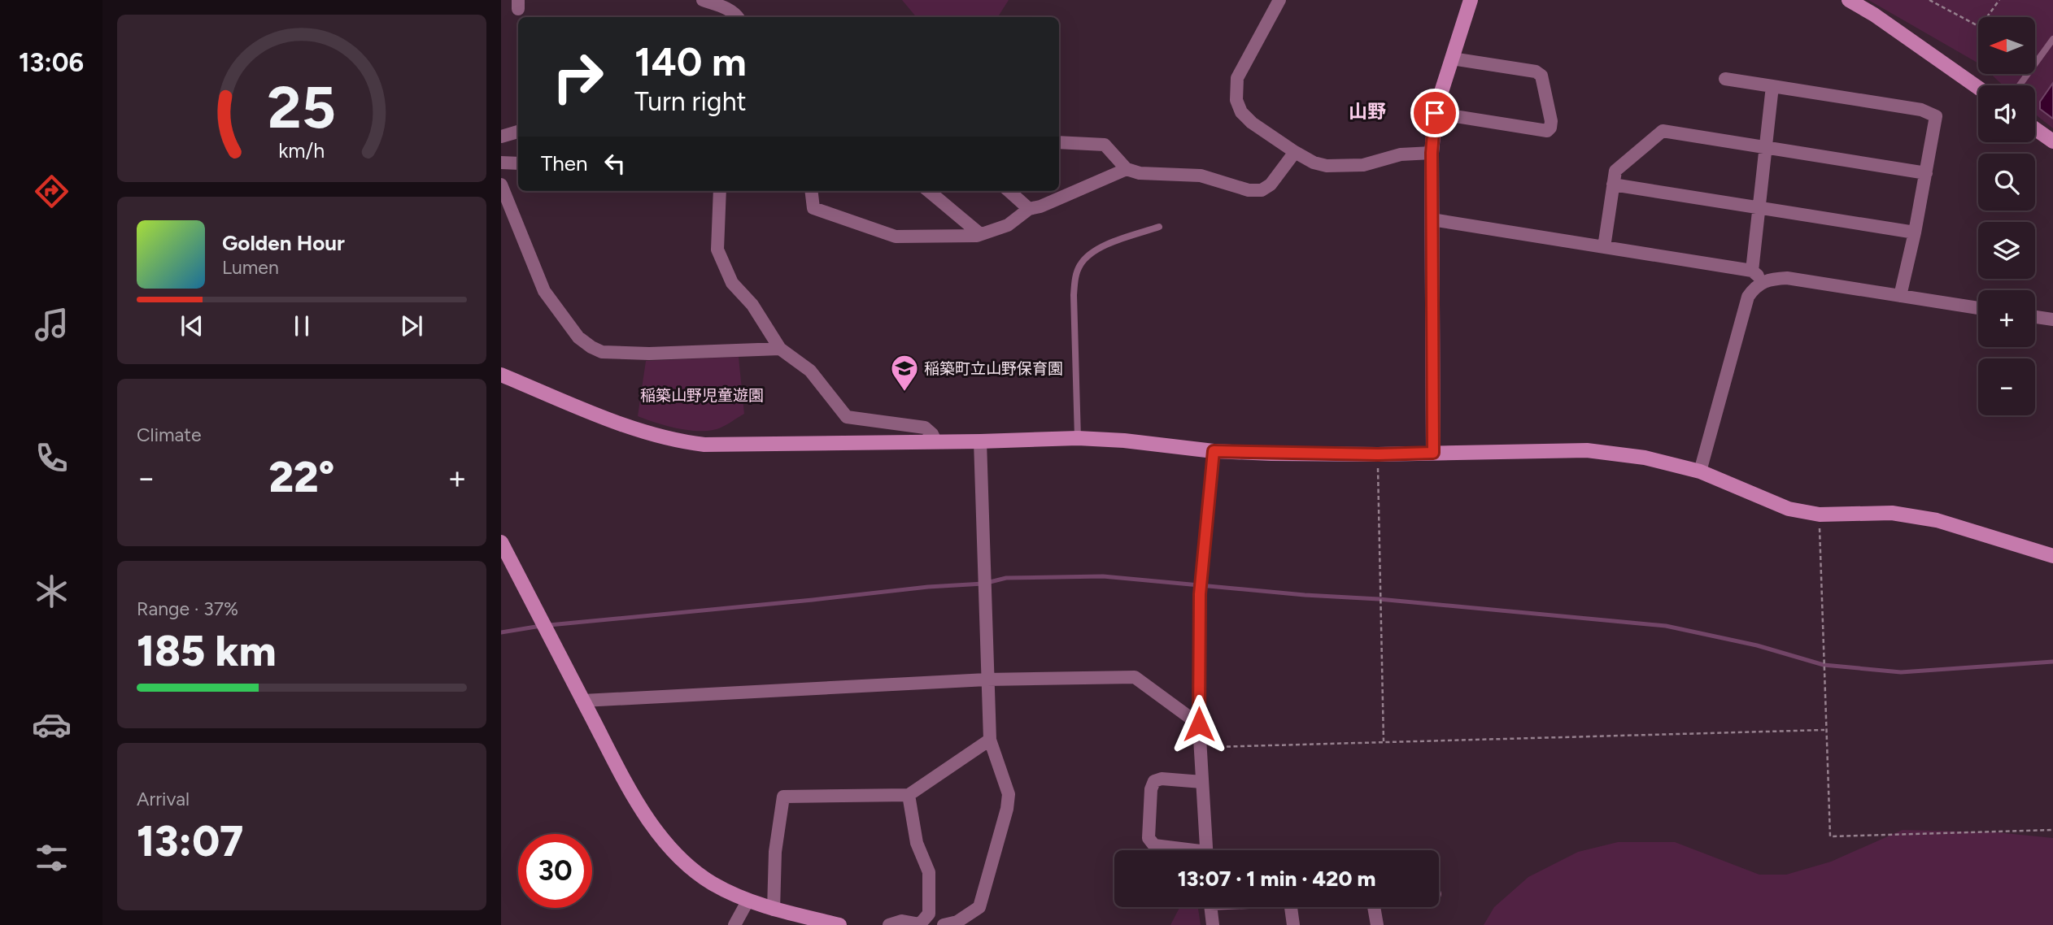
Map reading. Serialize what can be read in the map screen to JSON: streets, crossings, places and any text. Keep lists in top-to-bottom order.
{
  "districts": ["山野"],
  "parks": ["稲築山野児童遊園"],
  "places": {
    "school or university": ["稲築町立山野保育園"]
  },
  "north": "left",
  "page": {
    "tabs": "13:06",
    "map_buttons": ["+", "−"],
    "turn": ["140 m", "Turn right"],
    "then": "Then",
    "song": ["Golden Hour", "Lumen"],
    "tile": [
      "Climate",
      ["Range · 37%", "185 km"],
      ["Arrival", "13:07"]
    ],
    "heat": ["−", "22°", "+"],
    "limit": "30",
    "trip": "13:07 · 1 min · 420 m",
    "gauge": ["25", "km/h"]
  }
}
